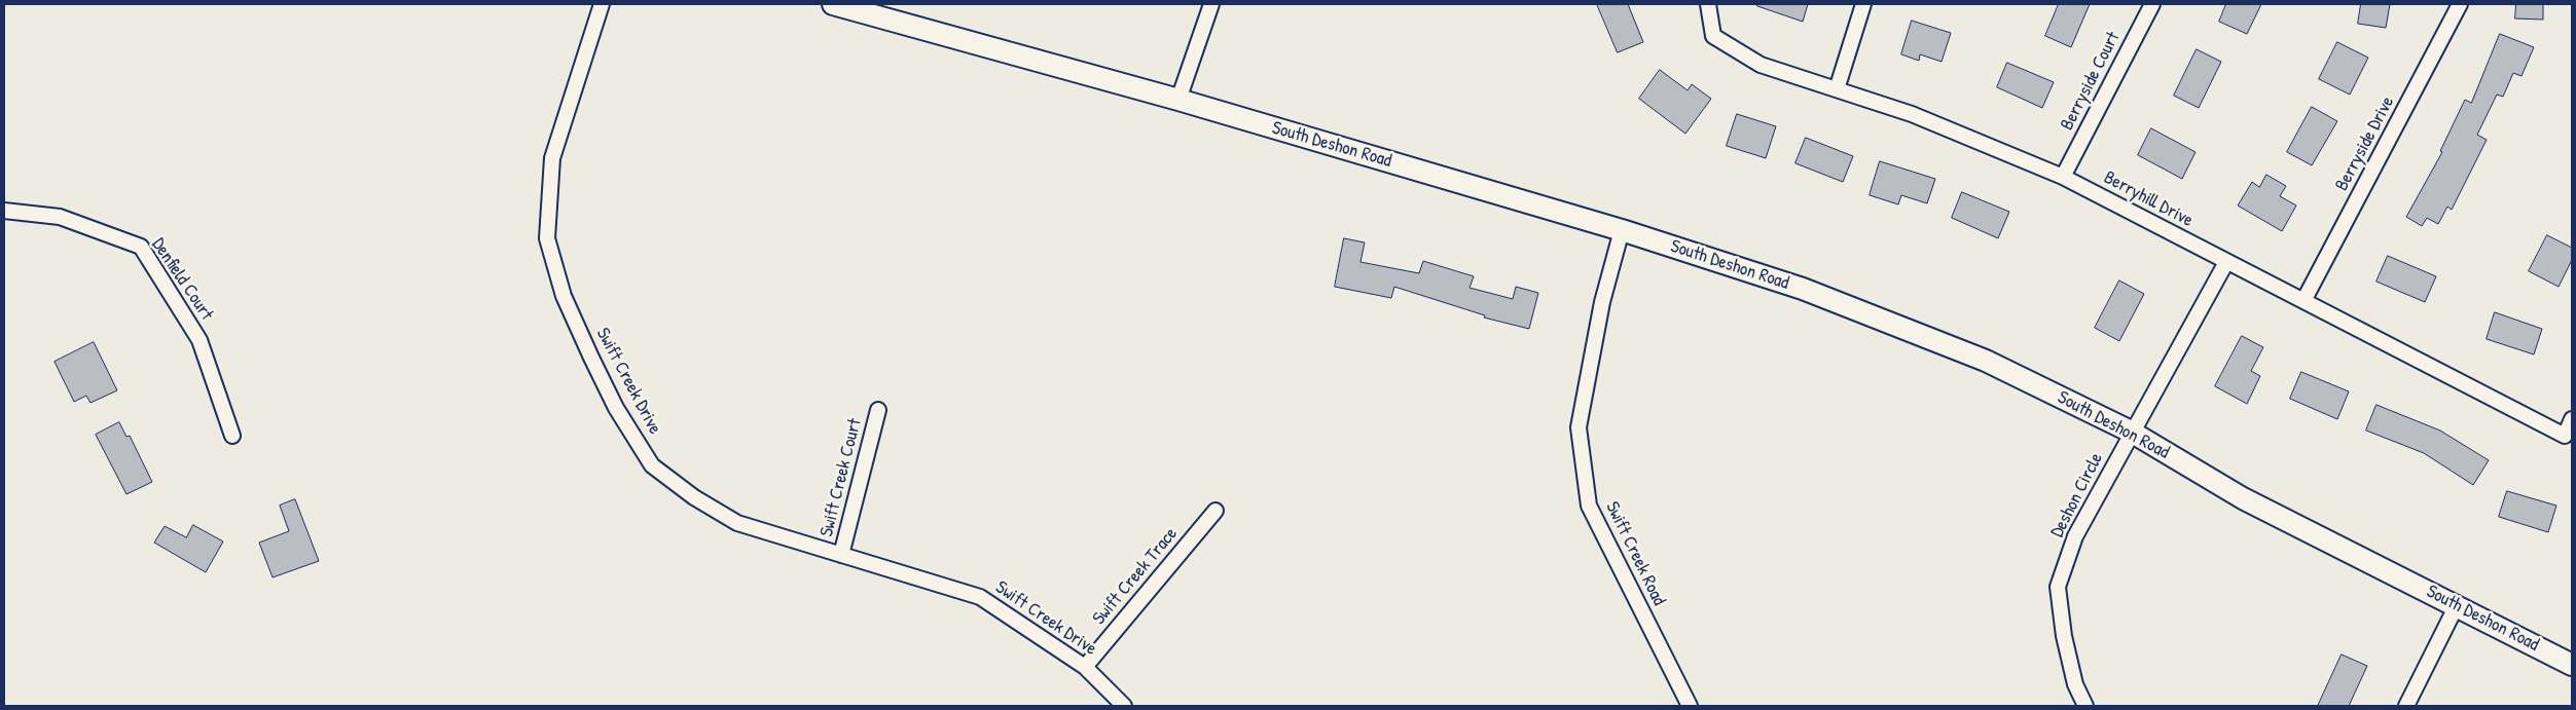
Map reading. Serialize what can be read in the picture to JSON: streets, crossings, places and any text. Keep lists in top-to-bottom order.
{
  "streets": {
    "street": [
      "Berryside Court",
      "Berryside Drive",
      "South Deshon Road",
      "Berryhill Drive",
      "Denfield Court",
      "Swift Creek Drive",
      "Swift Creek Court",
      "Deshon Circle",
      "Swift Creek Road",
      "Swift Creek Trace"
    ]
  },
  "crossings": [
    ["Berryside Court", "Berryhill Drive"],
    ["Berryside Drive", "Berryhill Drive"],
    ["South Deshon Road", "Deshon Circle"],
    ["South Deshon Road", "Swift Creek Road"],
    ["Berryhill Drive", "Deshon Circle"],
    ["Swift Creek Drive", "Swift Creek Court"],
    ["Swift Creek Drive", "Swift Creek Trace"]
  ]
}
